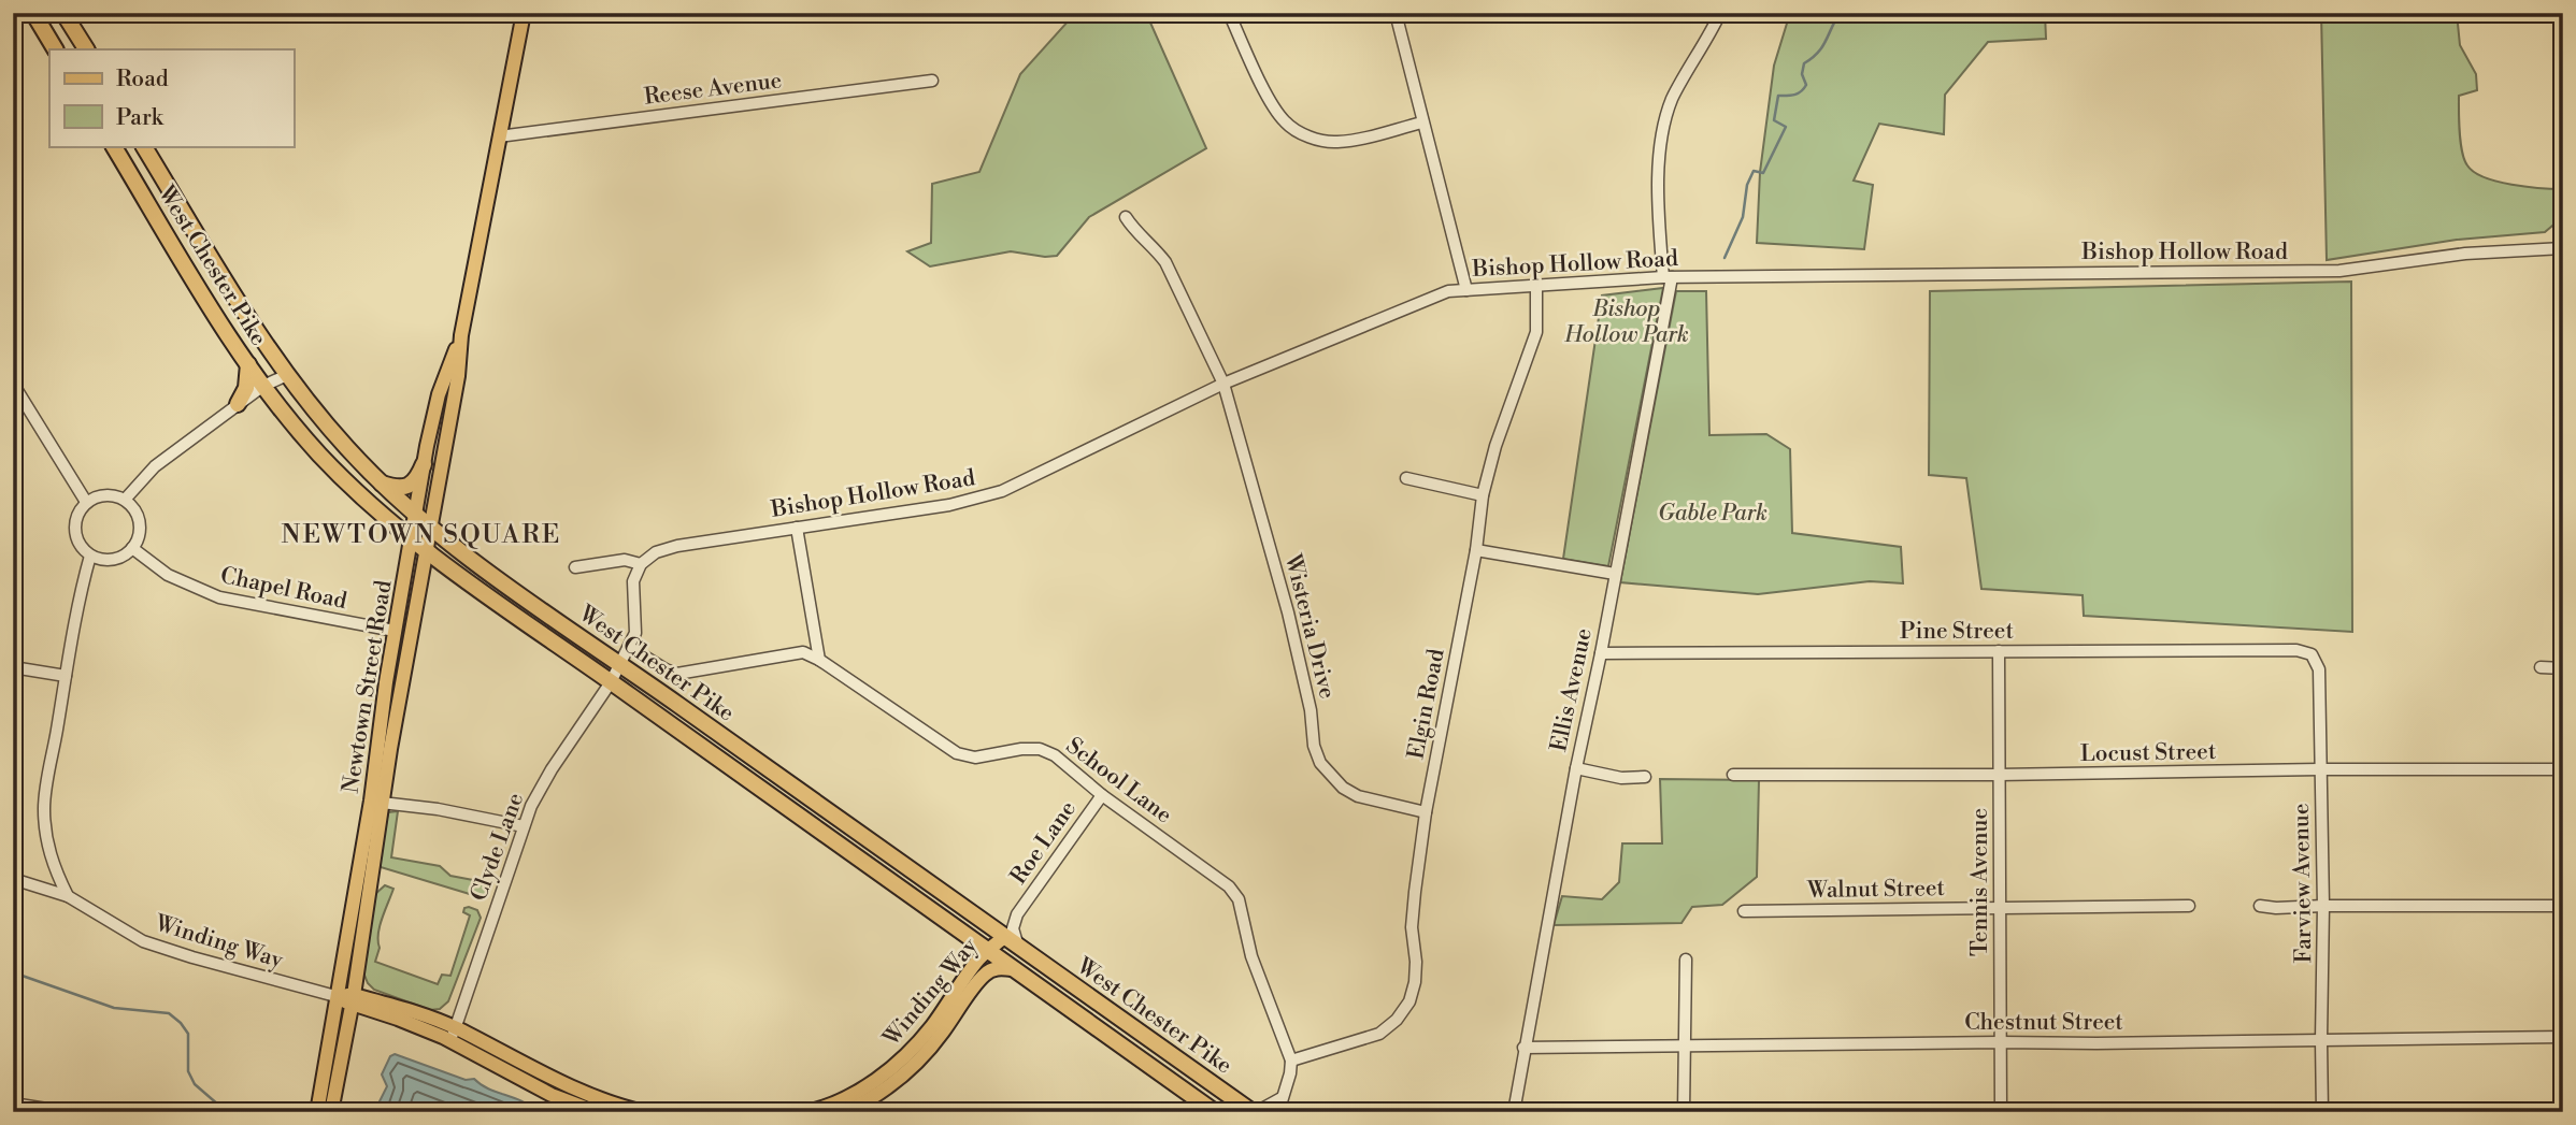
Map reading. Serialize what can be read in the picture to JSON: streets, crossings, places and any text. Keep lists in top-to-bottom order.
{
  "streets": {
    "highway": ["West Chester Pike"],
    "main road": ["Newtown Street Road", "Winding Way"],
    "street": [
      "Reese Avenue",
      "Bishop Hollow Road",
      "Chapel Road",
      "Wisteria Drive",
      "Pine Street",
      "Ellis Avenue",
      "Elgin Road",
      "Locust Street",
      "School Lane",
      "Roe Lane",
      "Clyde Lane",
      "Tennis Avenue",
      "Farview Avenue",
      "Walnut Street",
      "Chestnut Street"
    ]
  },
  "crossings": [
    ["Bishop Hollow Road", "Wisteria Drive"],
    ["Bishop Hollow Road", "Ellis Avenue"],
    ["Bishop Hollow Road", "Elgin Road"],
    ["West Chester Pike", "Newtown Street Road"],
    ["West Chester Pike", "Roe Lane"],
    ["West Chester Pike", "Clyde Lane"],
    ["West Chester Pike", "Winding Way"],
    ["Chapel Road", "Newtown Street Road"],
    ["Wisteria Drive", "Elgin Road"],
    ["Pine Street", "Ellis Avenue"],
    ["Pine Street", "Tennis Avenue"],
    ["Pine Street", "Farview Avenue"],
    ["Newtown Street Road", "Winding Way"],
    ["Ellis Avenue", "Chestnut Street"],
    ["Elgin Road", "School Lane"],
    ["Locust Street", "Tennis Avenue"],
    ["Locust Street", "Farview Avenue"],
    ["School Lane", "Roe Lane"],
    ["Clyde Lane", "Winding Way"],
    ["Tennis Avenue", "Walnut Street"],
    ["Tennis Avenue", "Chestnut Street"],
    ["Farview Avenue", "Chestnut Street"]
  ],
  "districts": ["NEWTOWN SQUARE"],
  "parks": ["Bishop Hollow Park", "Gable Park"],
  "legend": ["Road", "Park"]
}
